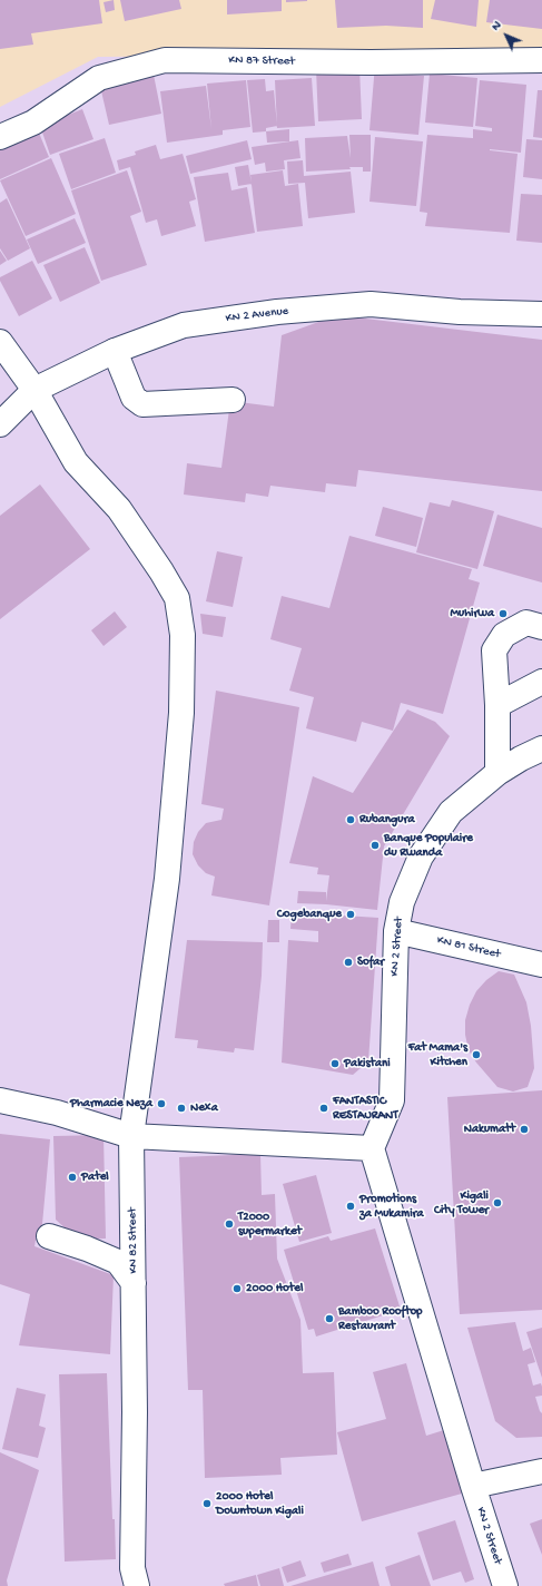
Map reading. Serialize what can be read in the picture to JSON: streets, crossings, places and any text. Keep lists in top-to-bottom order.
{
  "streets": {
    "street": [
      "KN 87 Street",
      "KN 2 Avenue",
      "KN 2 Street",
      "KN 81 Street",
      "KN 82 Street"
    ]
  },
  "crossings": [
    ["KN 2 Avenue", "KN 82 Street"],
    ["KN 2 Street", "KN 81 Street"]
  ],
  "places": [
    "Muhirwa",
    "Rubangura",
    "Banque Populaire du Rwanda",
    "Cogebanque",
    "Sofar",
    "Fat Mama's Kitchen",
    "Pakistani",
    "Pharmacie Neza",
    "Nexa",
    "FANTASTIC RESTAURANT",
    "Nakumatt",
    "Patel",
    "Kigali City Tower",
    "Promotions za Mukamira",
    "T2000 supermarket",
    "2000 Hotel",
    "Bamboo Rooftop Restaurant",
    "2000 Hotel Downtown Kigali"
  ],
  "north": "top left"
}
